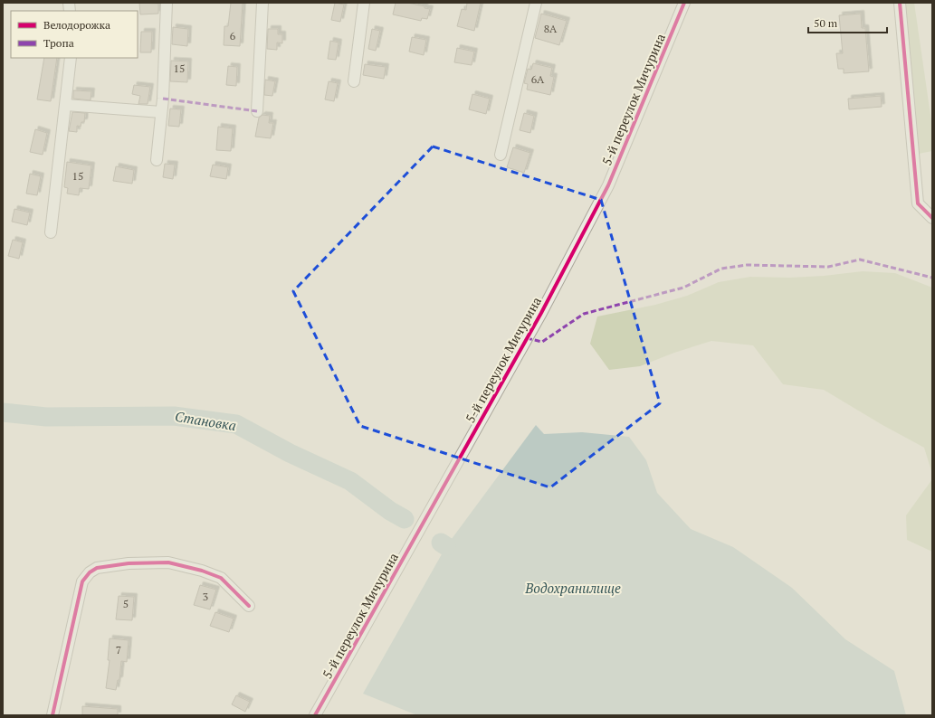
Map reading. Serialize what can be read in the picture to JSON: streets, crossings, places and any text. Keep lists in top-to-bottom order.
{
  "streets": {
    "street": ["5-й переулок Мичурина"]
  },
  "water": ["Становка", "Водохранилище"],
  "house_numbers": [
    "8А",
    "6",
    "15",
    "6А",
    "15",
    "3",
    "5",
    "7"
  ],
  "legend": ["Велодорожка", "Тропа"],
  "scale_bar": "50 m"
}
